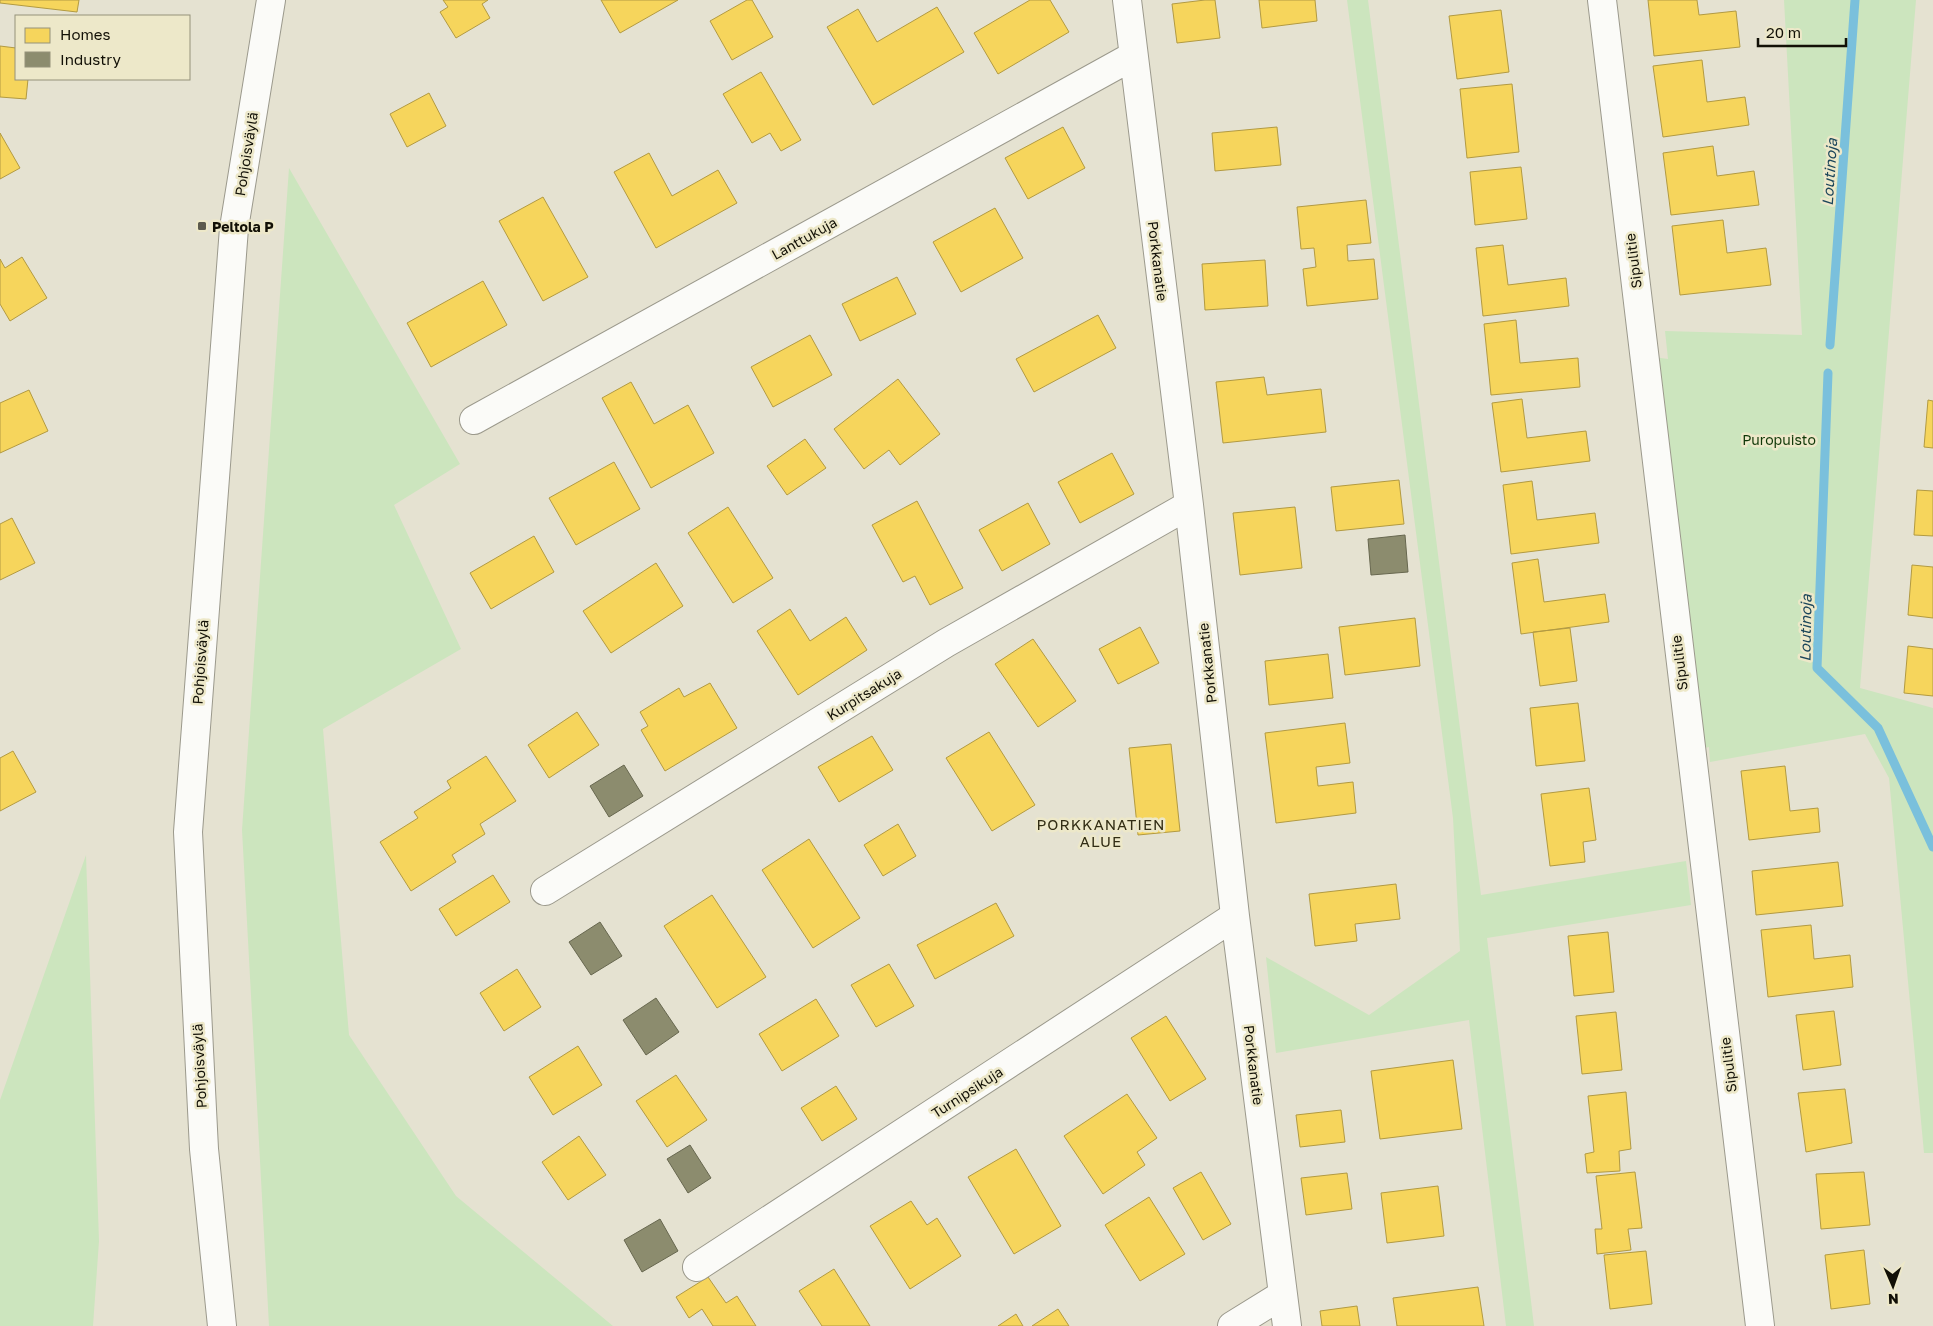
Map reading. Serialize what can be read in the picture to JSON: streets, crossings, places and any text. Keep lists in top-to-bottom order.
{
  "streets": {
    "street": [
      "Pohjoisväylä",
      "Lanttukuja",
      "Porkkanatie",
      "Sipulitie",
      "Kurpitsakuja",
      "Turnipsikuja"
    ]
  },
  "crossings": [
    ["Lanttukuja", "Porkkanatie"],
    ["Porkkanatie", "Kurpitsakuja"],
    ["Porkkanatie", "Turnipsikuja"]
  ],
  "districts": ["PORKKANATIEN ALUE"],
  "water": ["Loutinoja"],
  "parks": ["Puropuisto"],
  "places": {
    "transit": ["Peltola P"]
  },
  "legend": ["Homes", "Industry"],
  "scale_bar": "20 m",
  "north": "bottom"
}
